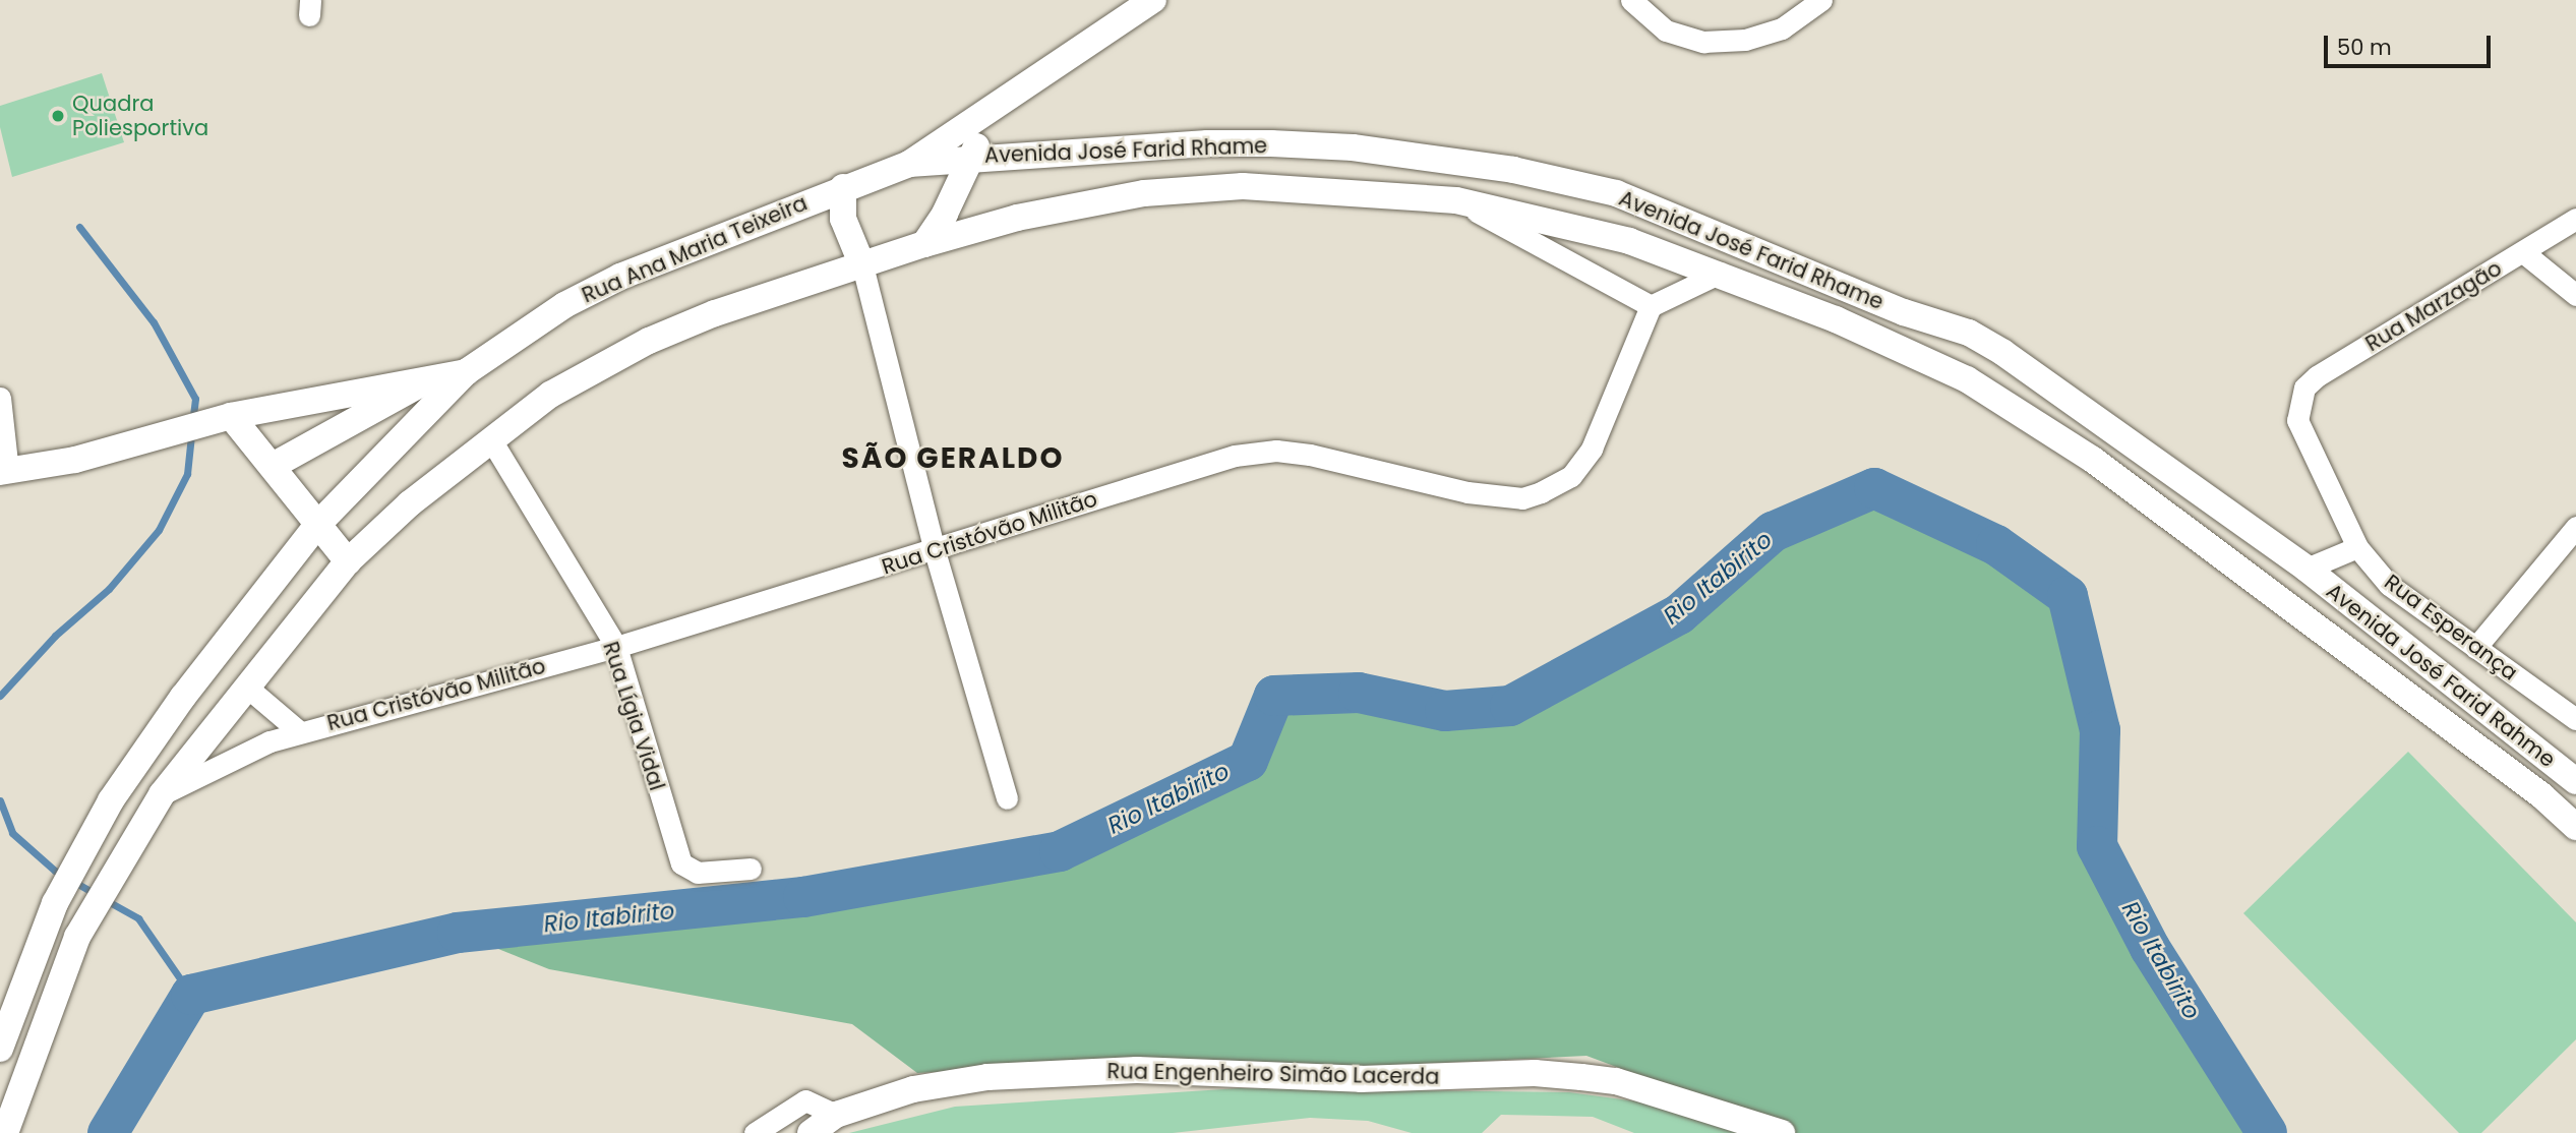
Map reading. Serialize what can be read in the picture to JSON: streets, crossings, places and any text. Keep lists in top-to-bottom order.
{
  "streets": {
    "street": [
      "Avenida José Farid Rhame",
      "Rua Ana Maria Teixeira",
      "Rua Marzagão",
      "Rua Cristóvão Militão",
      "Rua Esperança",
      "Avenida José Farid Rahme",
      "Rua Lígia Vidal",
      "Rua Engenheiro Simão Lacerda"
    ]
  },
  "crossings": [
    ["Avenida José Farid Rhame", "Rua Ana Maria Teixeira"],
    ["Avenida José Farid Rhame", "Avenida José Farid Rahme"],
    ["Rua Marzagão", "Rua Esperança"],
    ["Rua Cristóvão Militão", "Rua Lígia Vidal"]
  ],
  "districts": ["SÃO GERALDO"],
  "water": ["Rio Itabirito"],
  "places": ["Quadra Poliesportiva"],
  "scale_bar": "50 m"
}
